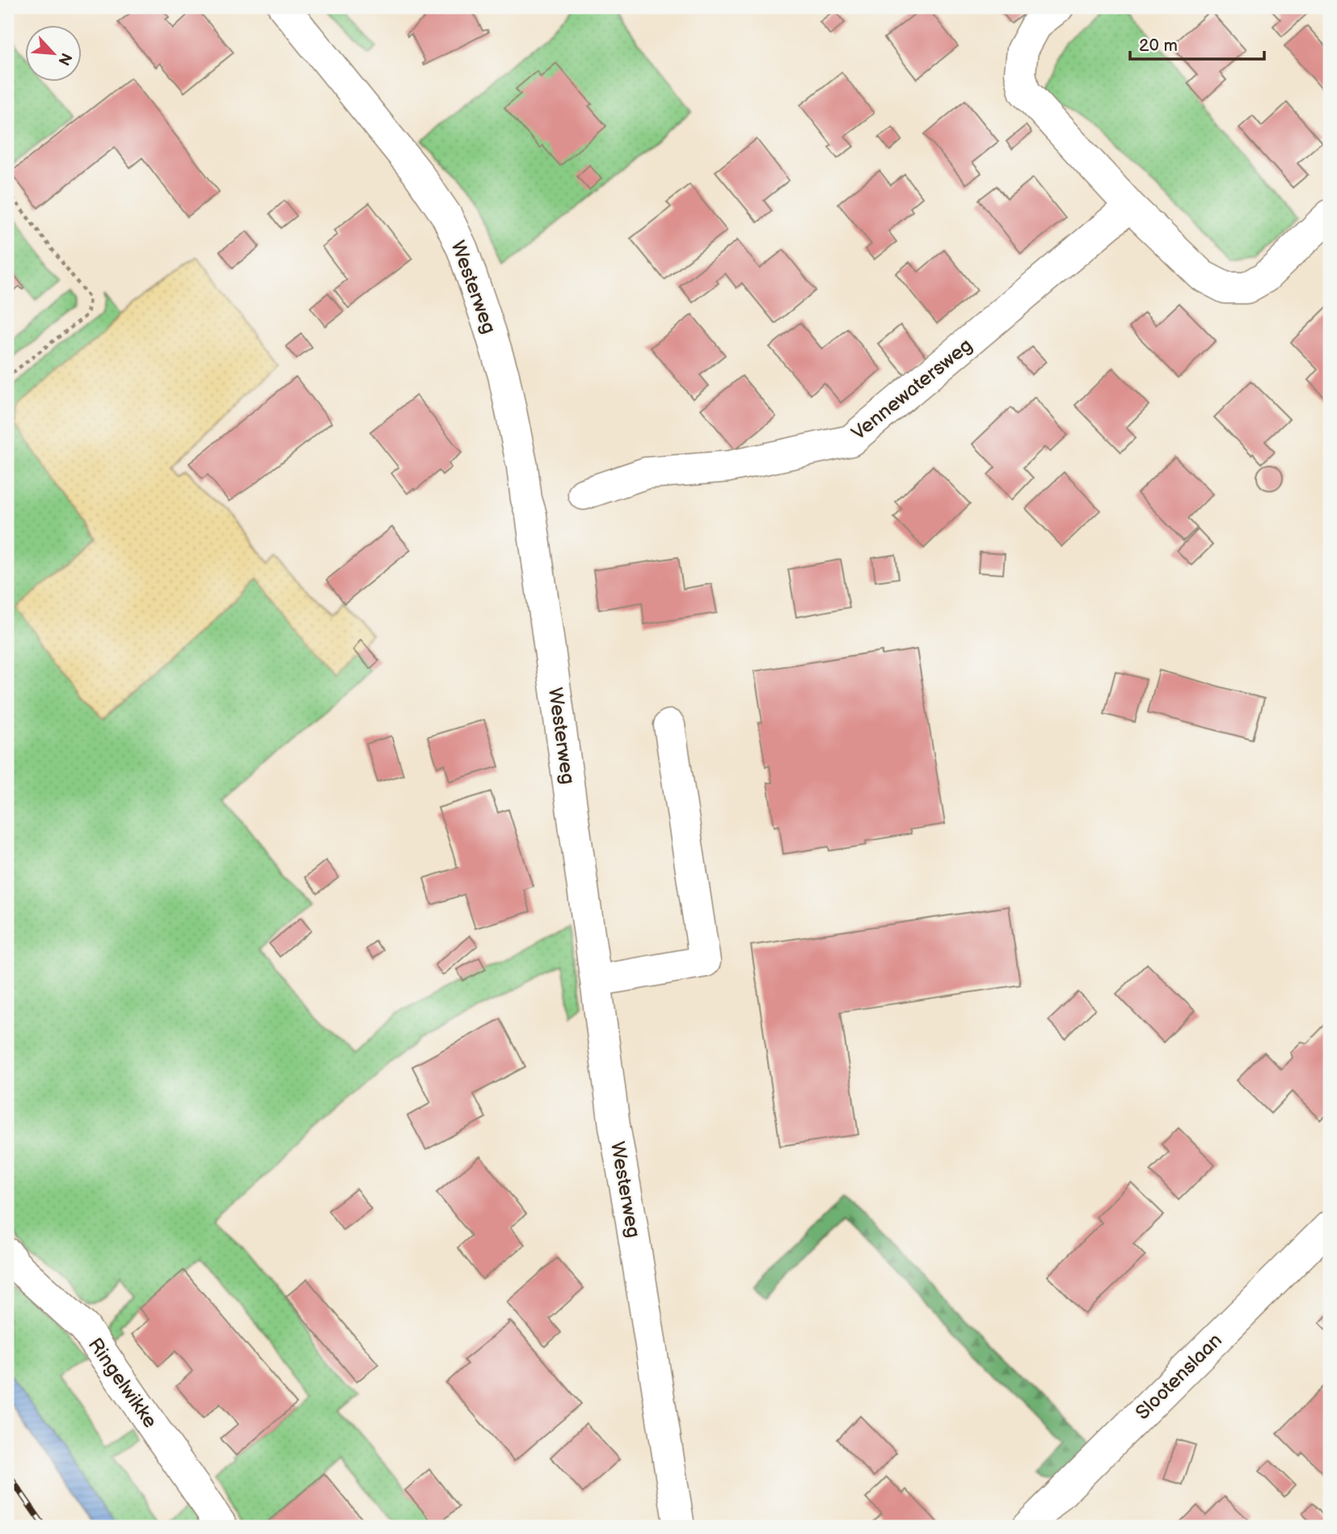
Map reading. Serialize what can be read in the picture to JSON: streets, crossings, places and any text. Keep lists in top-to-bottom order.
{
  "streets": {
    "street": [
      "Westerweg",
      "Vennewatersweg",
      "Slootenslaan",
      "Ringelwikke"
    ]
  },
  "scale_bar": "20 m",
  "north": "bottom right"
}
